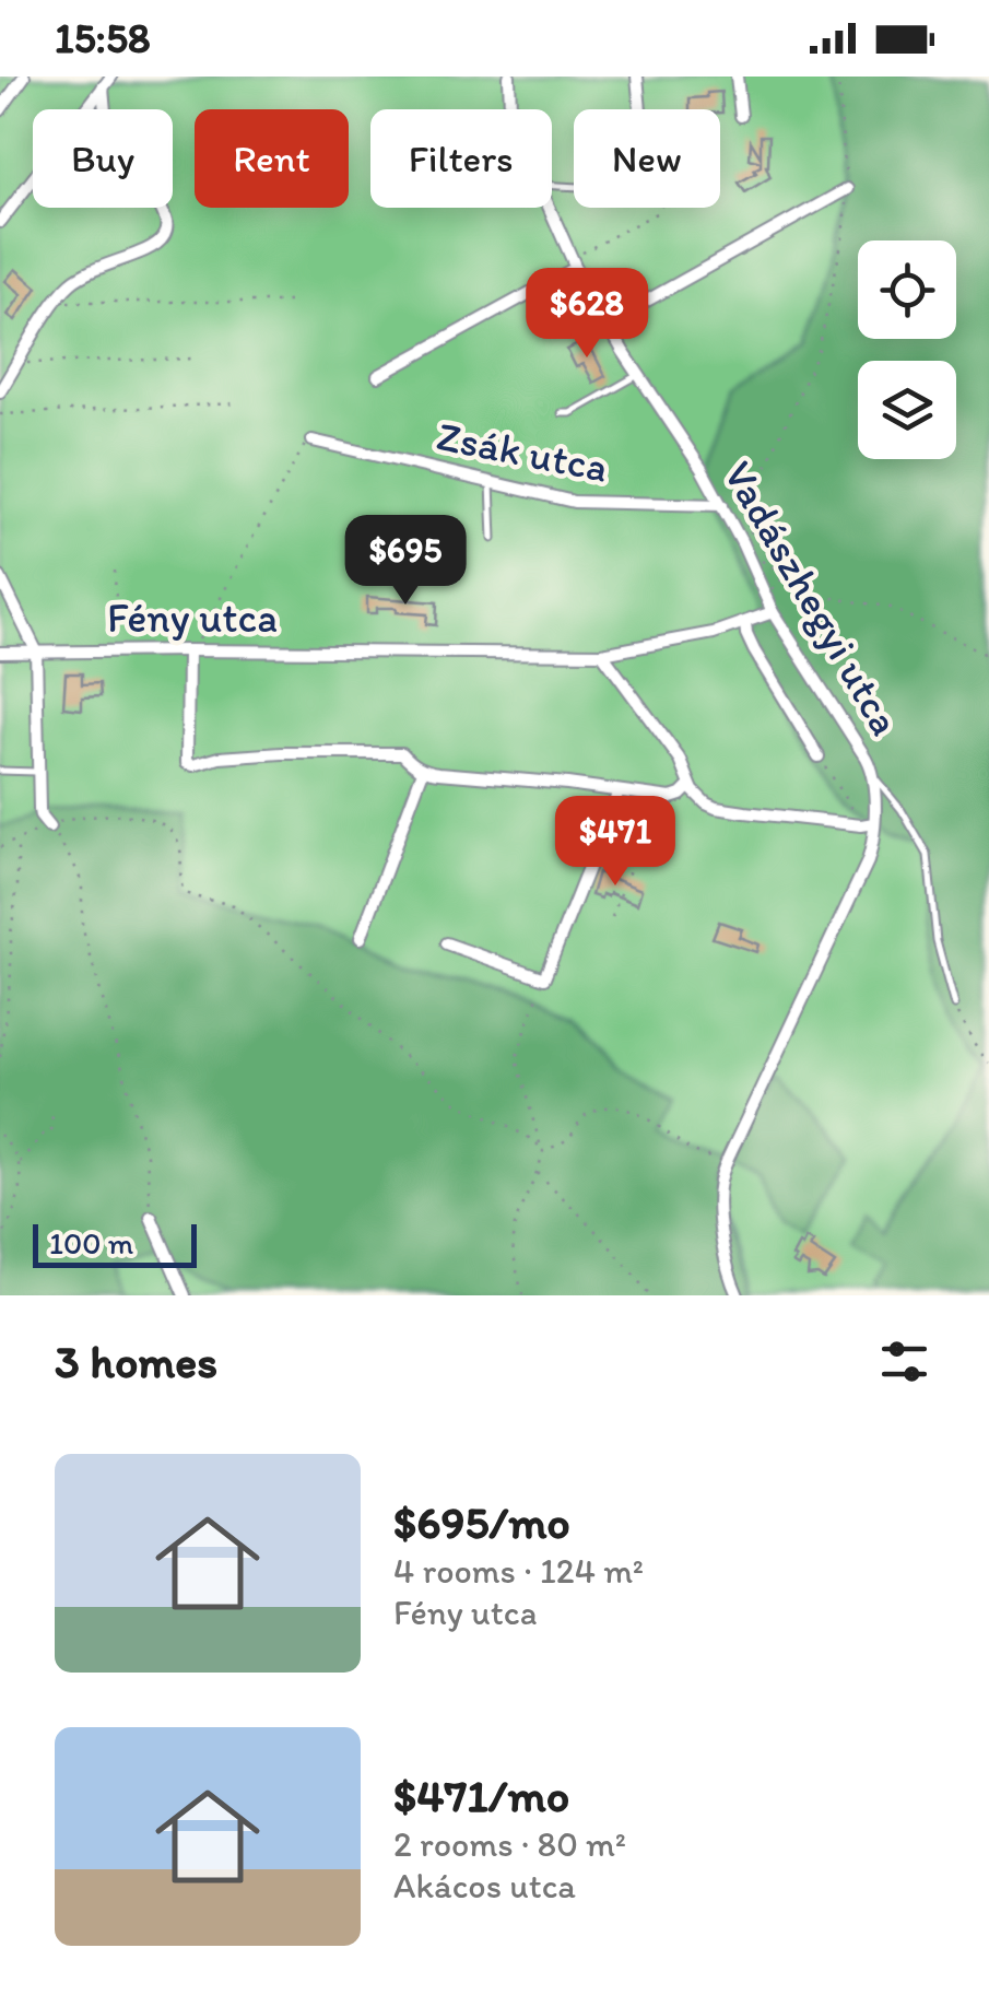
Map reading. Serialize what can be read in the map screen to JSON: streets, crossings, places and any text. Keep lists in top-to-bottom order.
{
  "streets": {
    "street": ["Zsák utca", "Vadászhegyi utca", "Fény utca"]
  },
  "crossings": [
    ["Zsák utca", "Vadászhegyi utca"],
    ["Vadászhegyi utca", "Fény utca"]
  ],
  "scale_bar": "100 m",
  "page": {
    "status": "15:58",
    "chip": [
      "Buy",
      "Rent",
      "Filters",
      "New"
    ],
    "price": ["$628", "$695", "$471"],
    "scale": "100 m",
    "heading": "3 homes",
    "list": [
      {
        "name": "$695/mo",
        "note": "4 rooms · 124 m² · Fény utca"
      },
      {
        "name": "$471/mo",
        "note": "2 rooms · 80 m² · Akácos utca"
      }
    ]
  }
}
